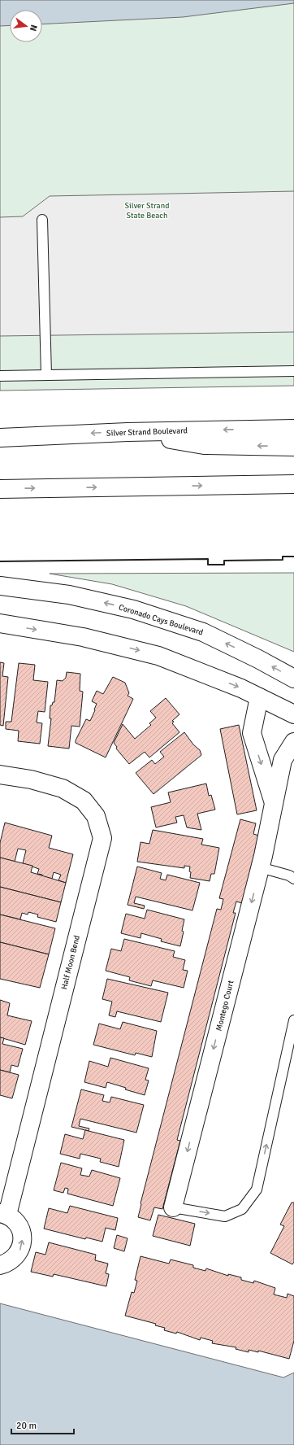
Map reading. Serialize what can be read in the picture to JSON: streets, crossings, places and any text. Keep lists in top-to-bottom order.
{
  "streets": {
    "main road": [
      "Silver Strand Boulevard",
      "Coronado Cays Boulevard",
      "Half Moon Bend",
      "Montego Court"
    ]
  },
  "one_way": ["Montego Court"],
  "parks": ["Silver Strand State Beach"],
  "scale_bar": "20 m",
  "north": "right"
}
